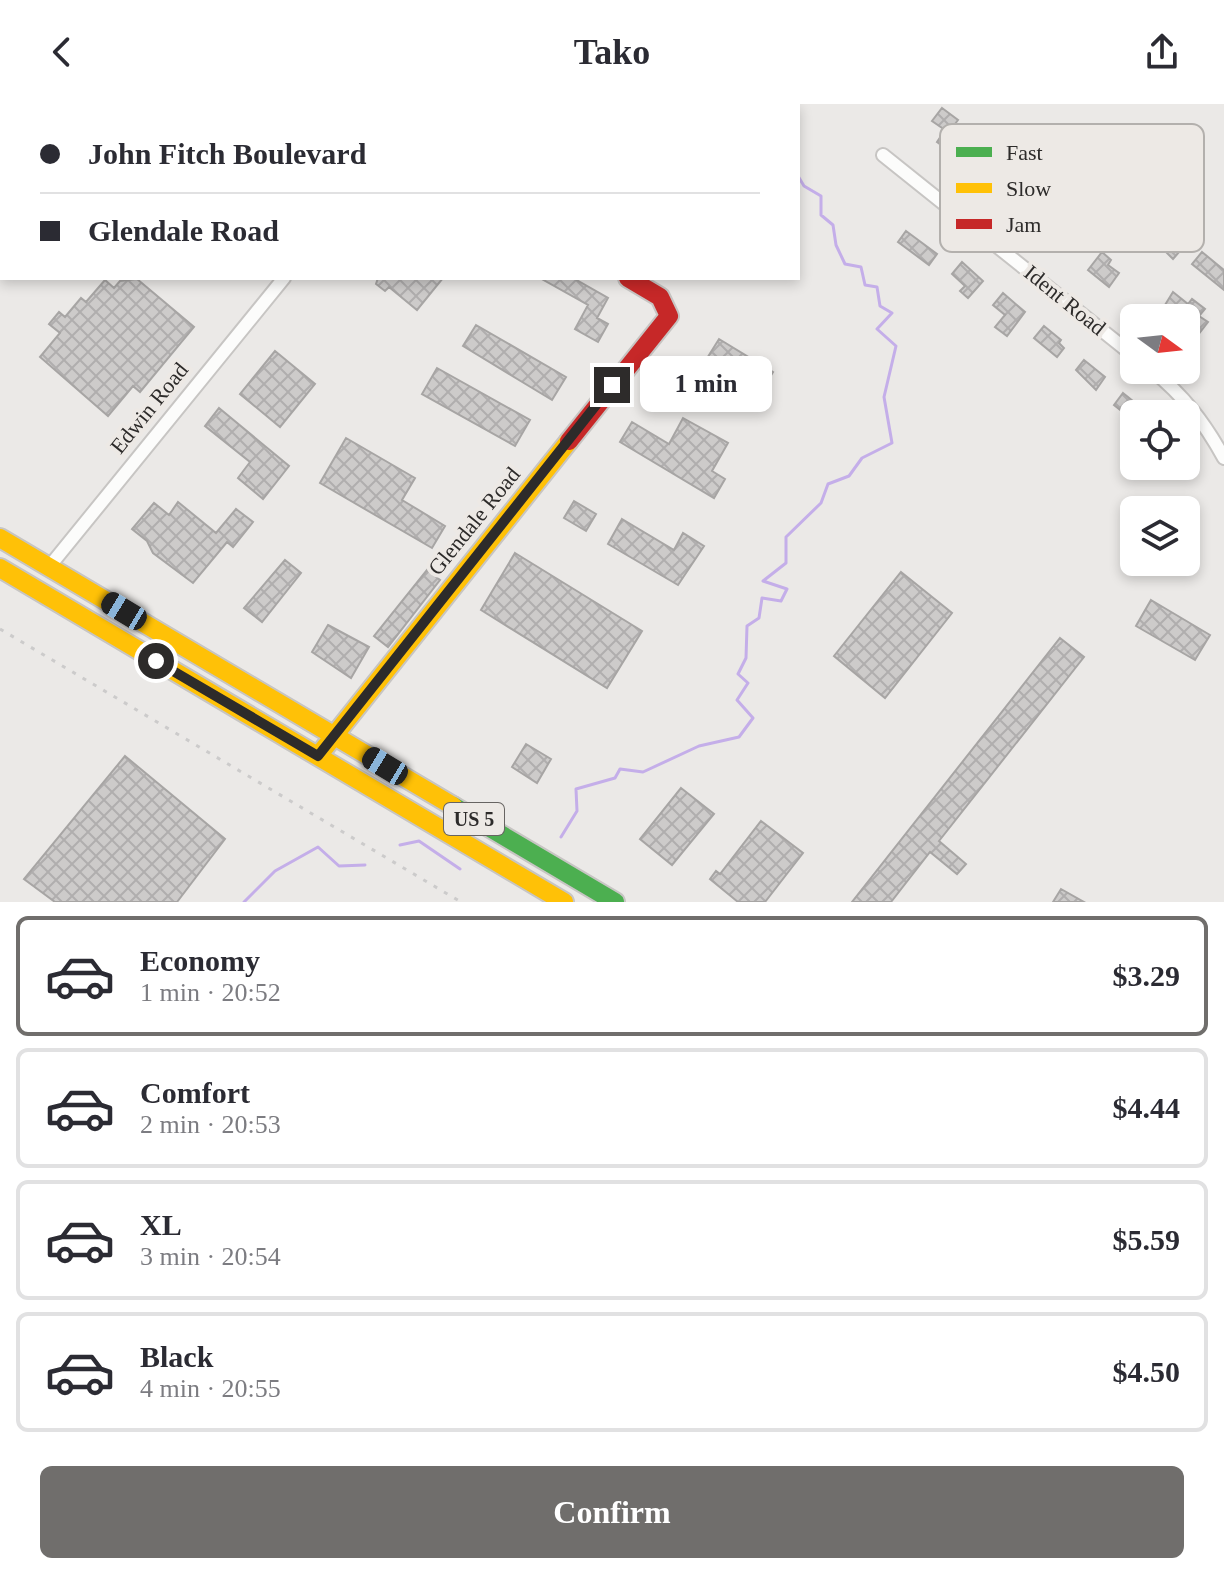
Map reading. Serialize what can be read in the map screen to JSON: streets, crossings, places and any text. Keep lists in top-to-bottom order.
{
  "streets": {
    "main road": ["Glendale Road", "US 5"],
    "street": ["Ident Road", "Edwin Road"]
  },
  "crossings": [
    ["Edwin Road", "US 5"],
    ["Glendale Road", "US 5"]
  ],
  "legend": ["Fast", "Slow", "Jam"],
  "north": "right",
  "page": {
    "header": "Tako",
    "banner": ["John Fitch Boulevard", "Glendale Road"],
    "bubble": "1 min",
    "list": [
      {
        "name": "Economy",
        "note": "1 min · 20:52",
        "value": "$3.29"
      },
      {
        "name": "Comfort",
        "note": "2 min · 20:53",
        "value": "$4.44"
      },
      {
        "name": "XL",
        "note": "3 min · 20:54",
        "value": "$5.59"
      },
      {
        "name": "Black",
        "note": "4 min · 20:55",
        "value": "$4.50"
      }
    ],
    "buttons": "Confirm"
  }
}
